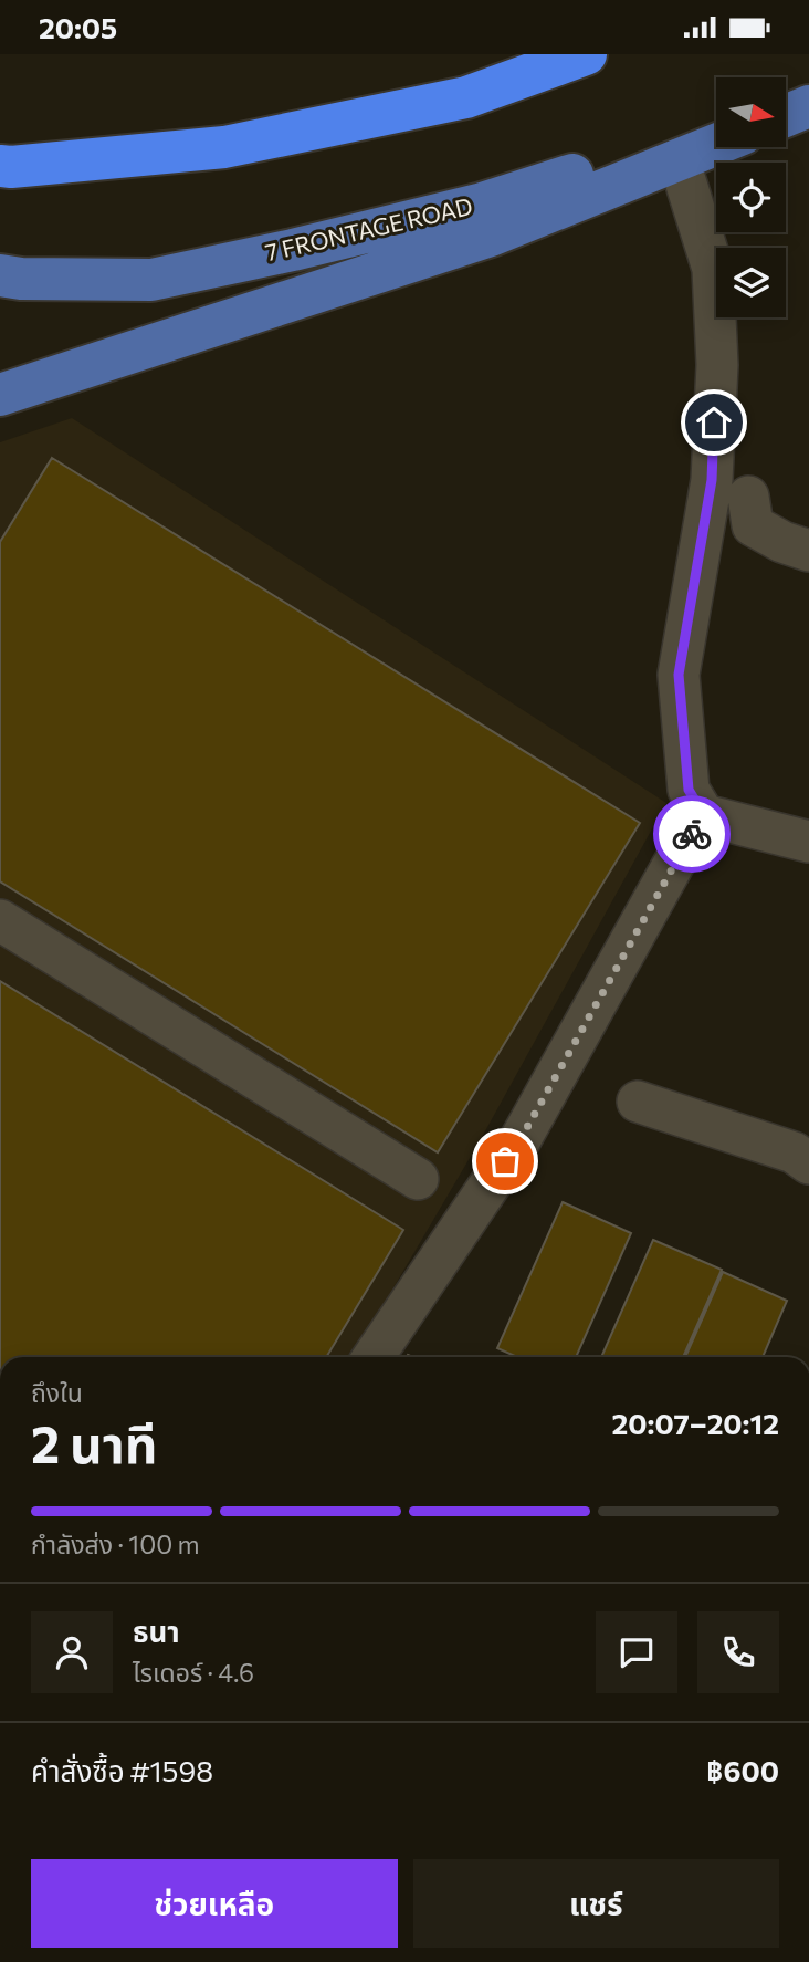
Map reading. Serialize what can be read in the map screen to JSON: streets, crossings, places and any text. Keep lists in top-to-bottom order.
{
  "streets": {
    "main road": ["7 FRONTAGE ROAD"]
  },
  "north": "right",
  "page": {
    "status": "20:05",
    "heading": ["2 นาที", "ถึงใน", "20:07–20:12"],
    "panel": [
      "ธนา",
      "ไรเดอร์ · 4.6",
      "คำสั่งซื้อ #1598",
      "฿600"
    ],
    "bar": "กำลังส่ง · 100 m",
    "buttons": ["ช่วยเหลือ", "แชร์"]
  }
}
